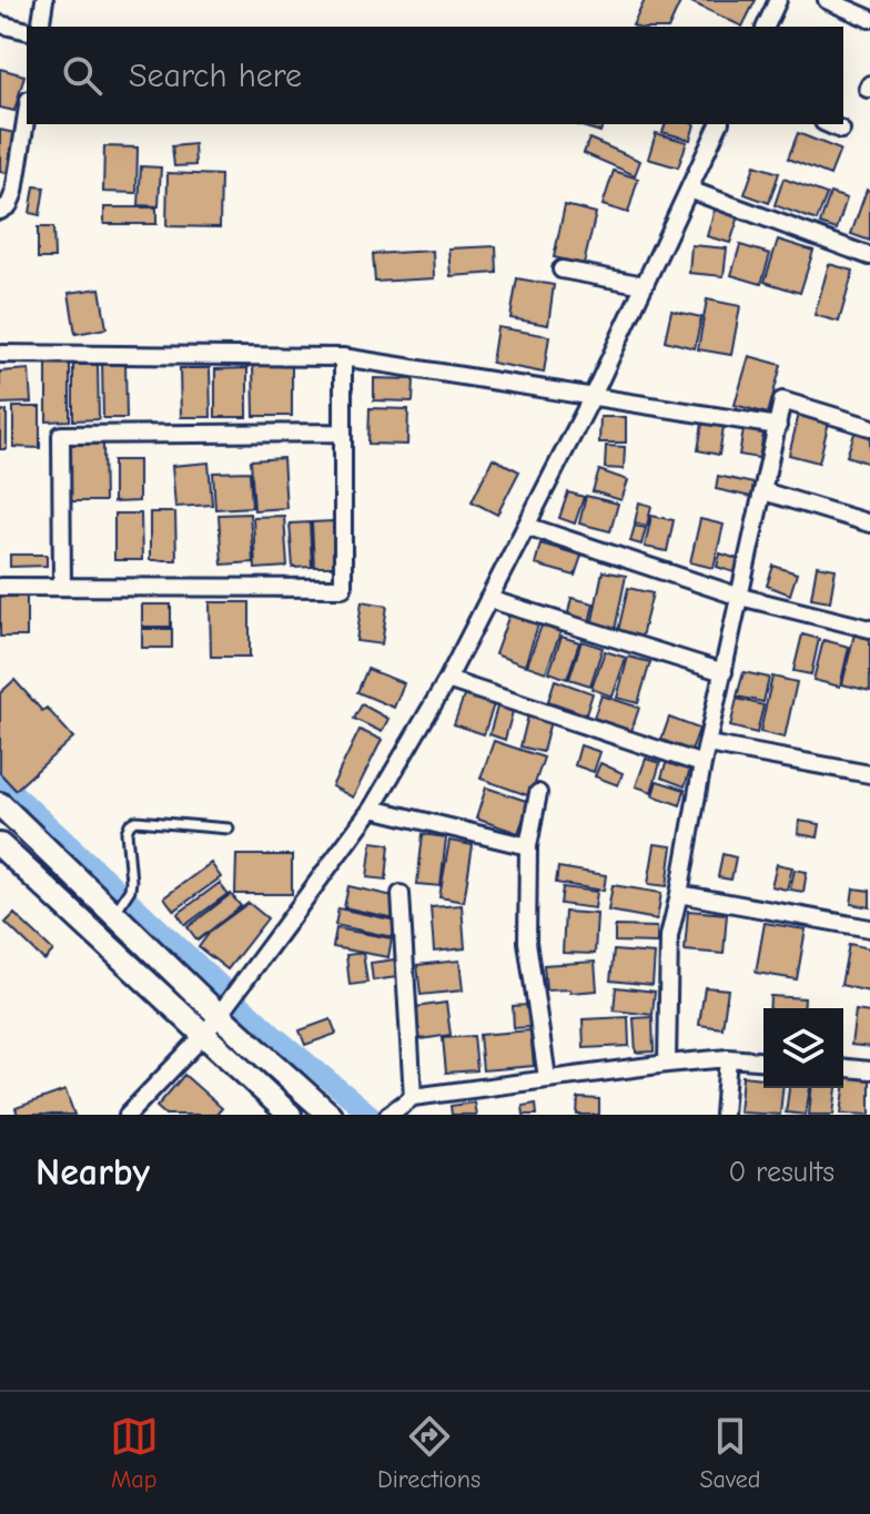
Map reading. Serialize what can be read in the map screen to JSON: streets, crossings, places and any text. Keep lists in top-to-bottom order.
{
  "page": {
    "search": "Search here",
    "heading": ["Nearby", "0 results"],
    "nav": ["Map", "Directions", "Saved"]
  }
}
